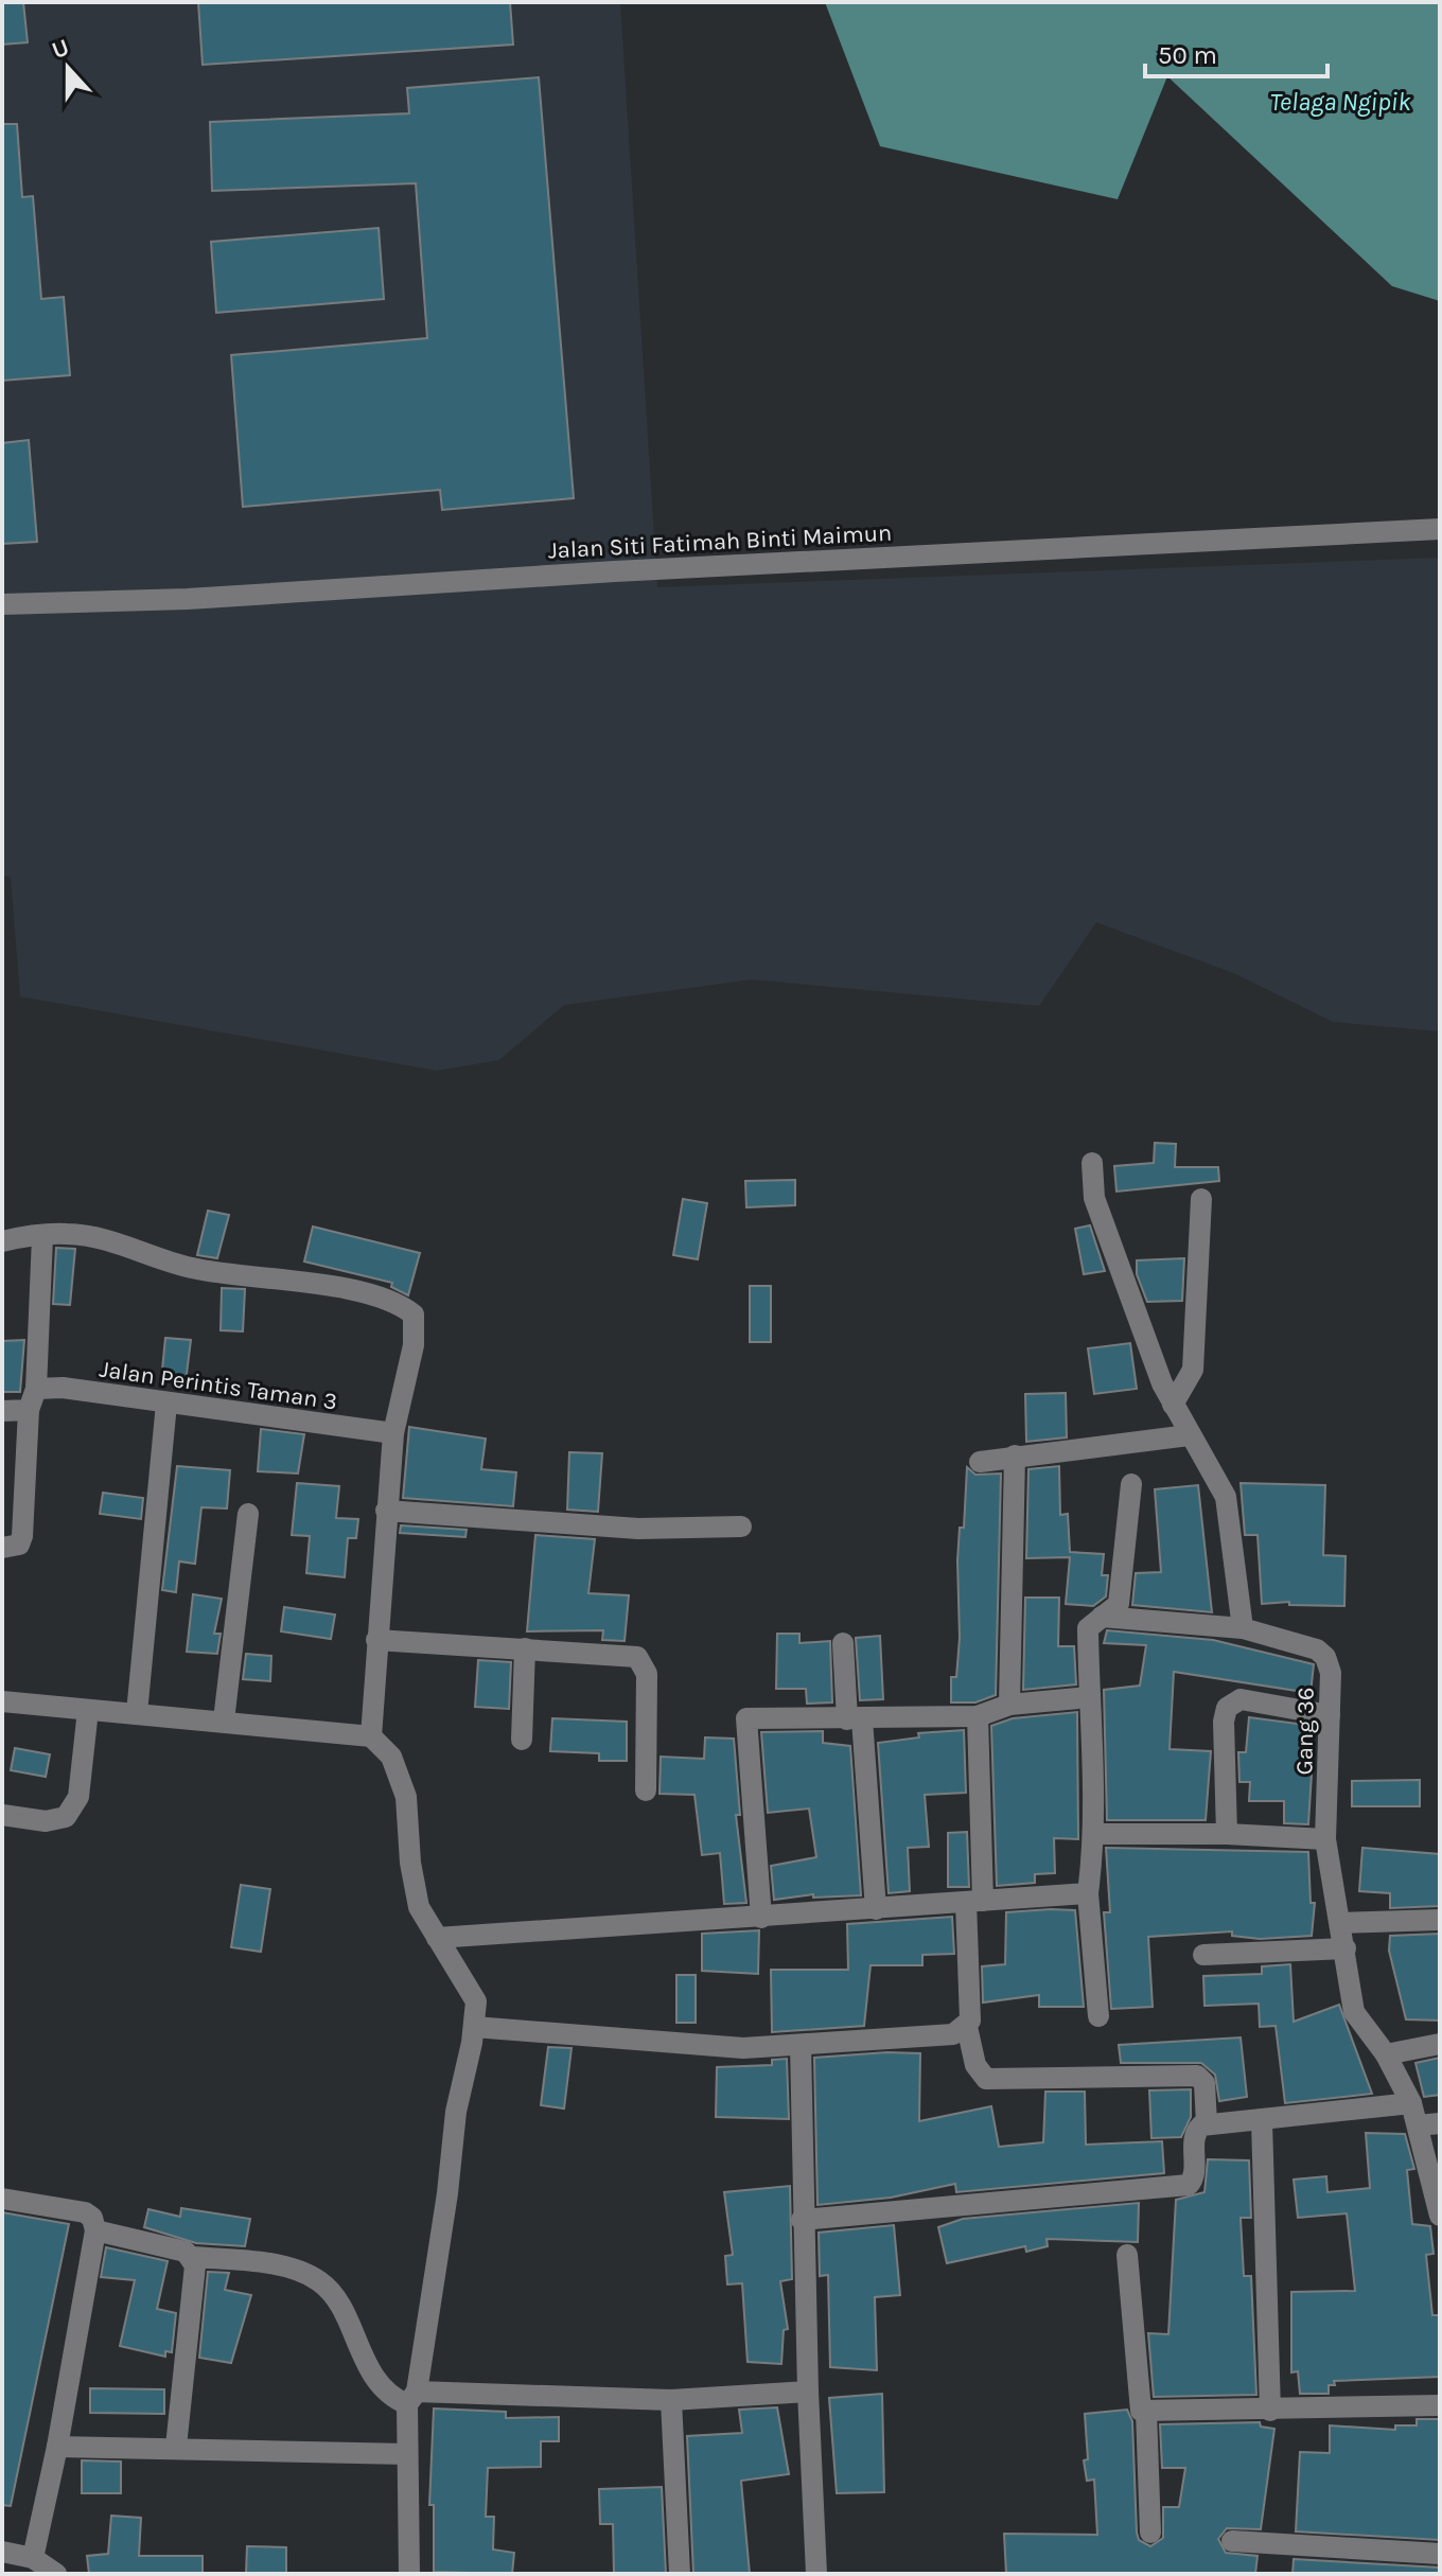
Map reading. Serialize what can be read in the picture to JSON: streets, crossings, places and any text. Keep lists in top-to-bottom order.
{
  "streets": {
    "street": ["Jalan Siti Fatimah Binti Maimun", "Jalan Perintis Taman 3", "Gang 36"]
  },
  "water": ["Telaga Ngipik"],
  "scale_bar": "50 m",
  "north": "top"
}
